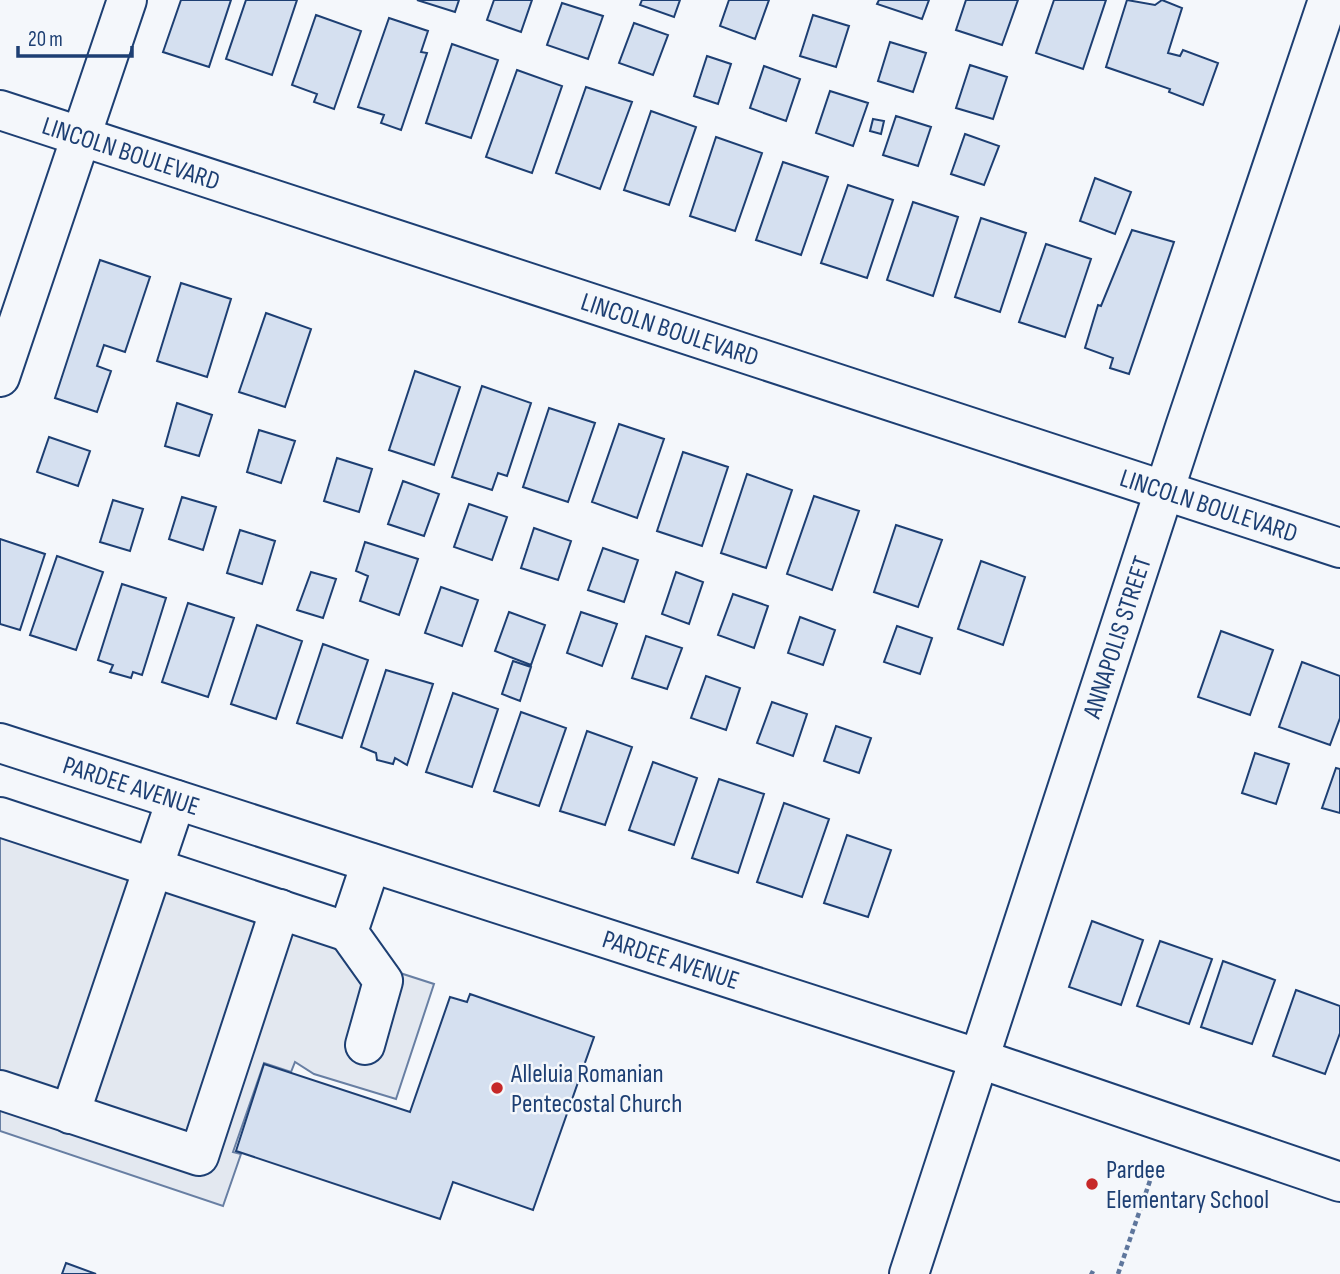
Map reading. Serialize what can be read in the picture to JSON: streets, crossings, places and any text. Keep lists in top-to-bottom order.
{
  "streets": {
    "street": ["LINCOLN BOULEVARD", "ANNAPOLIS STREET", "PARDEE AVENUE"]
  },
  "crossings": [
    ["LINCOLN BOULEVARD", "ANNAPOLIS STREET"],
    ["ANNAPOLIS STREET", "PARDEE AVENUE"]
  ],
  "places": ["Alleluia Romanian Pentecostal Church", "Pardee Elementary School"],
  "scale_bar": "20 m"
}
